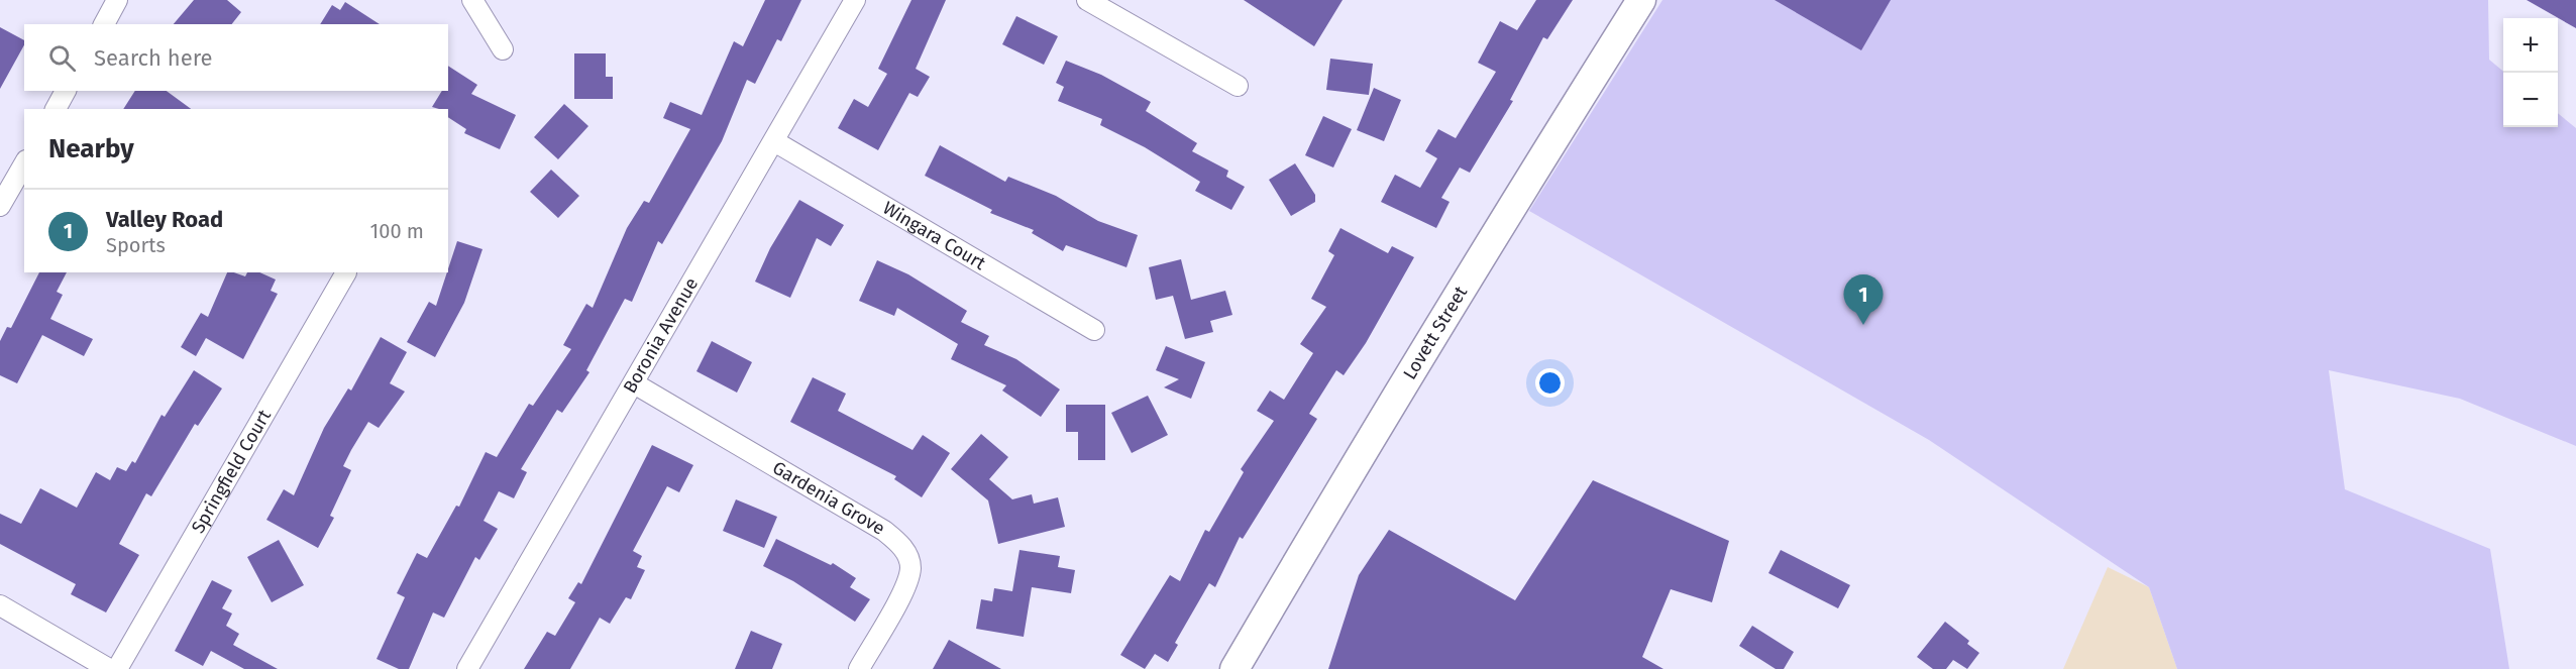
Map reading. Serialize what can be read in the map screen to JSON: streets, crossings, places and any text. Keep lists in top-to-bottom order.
{
  "streets": {
    "street": [
      "Wingara Court",
      "Lovett Street",
      "Boronia Avenue",
      "Springfield Court",
      "Gardenia Grove"
    ]
  },
  "crossings": [
    ["Wingara Court", "Boronia Avenue"],
    ["Boronia Avenue", "Gardenia Grove"]
  ],
  "page": {
    "map_buttons": ["+", "−"],
    "search": "Search here",
    "heading": "Nearby",
    "list": [
      {
        "mark": "1",
        "name": "Valley Road",
        "note": "Sports",
        "value": "100 m"
      }
    ],
    "pins": "1"
  }
}
